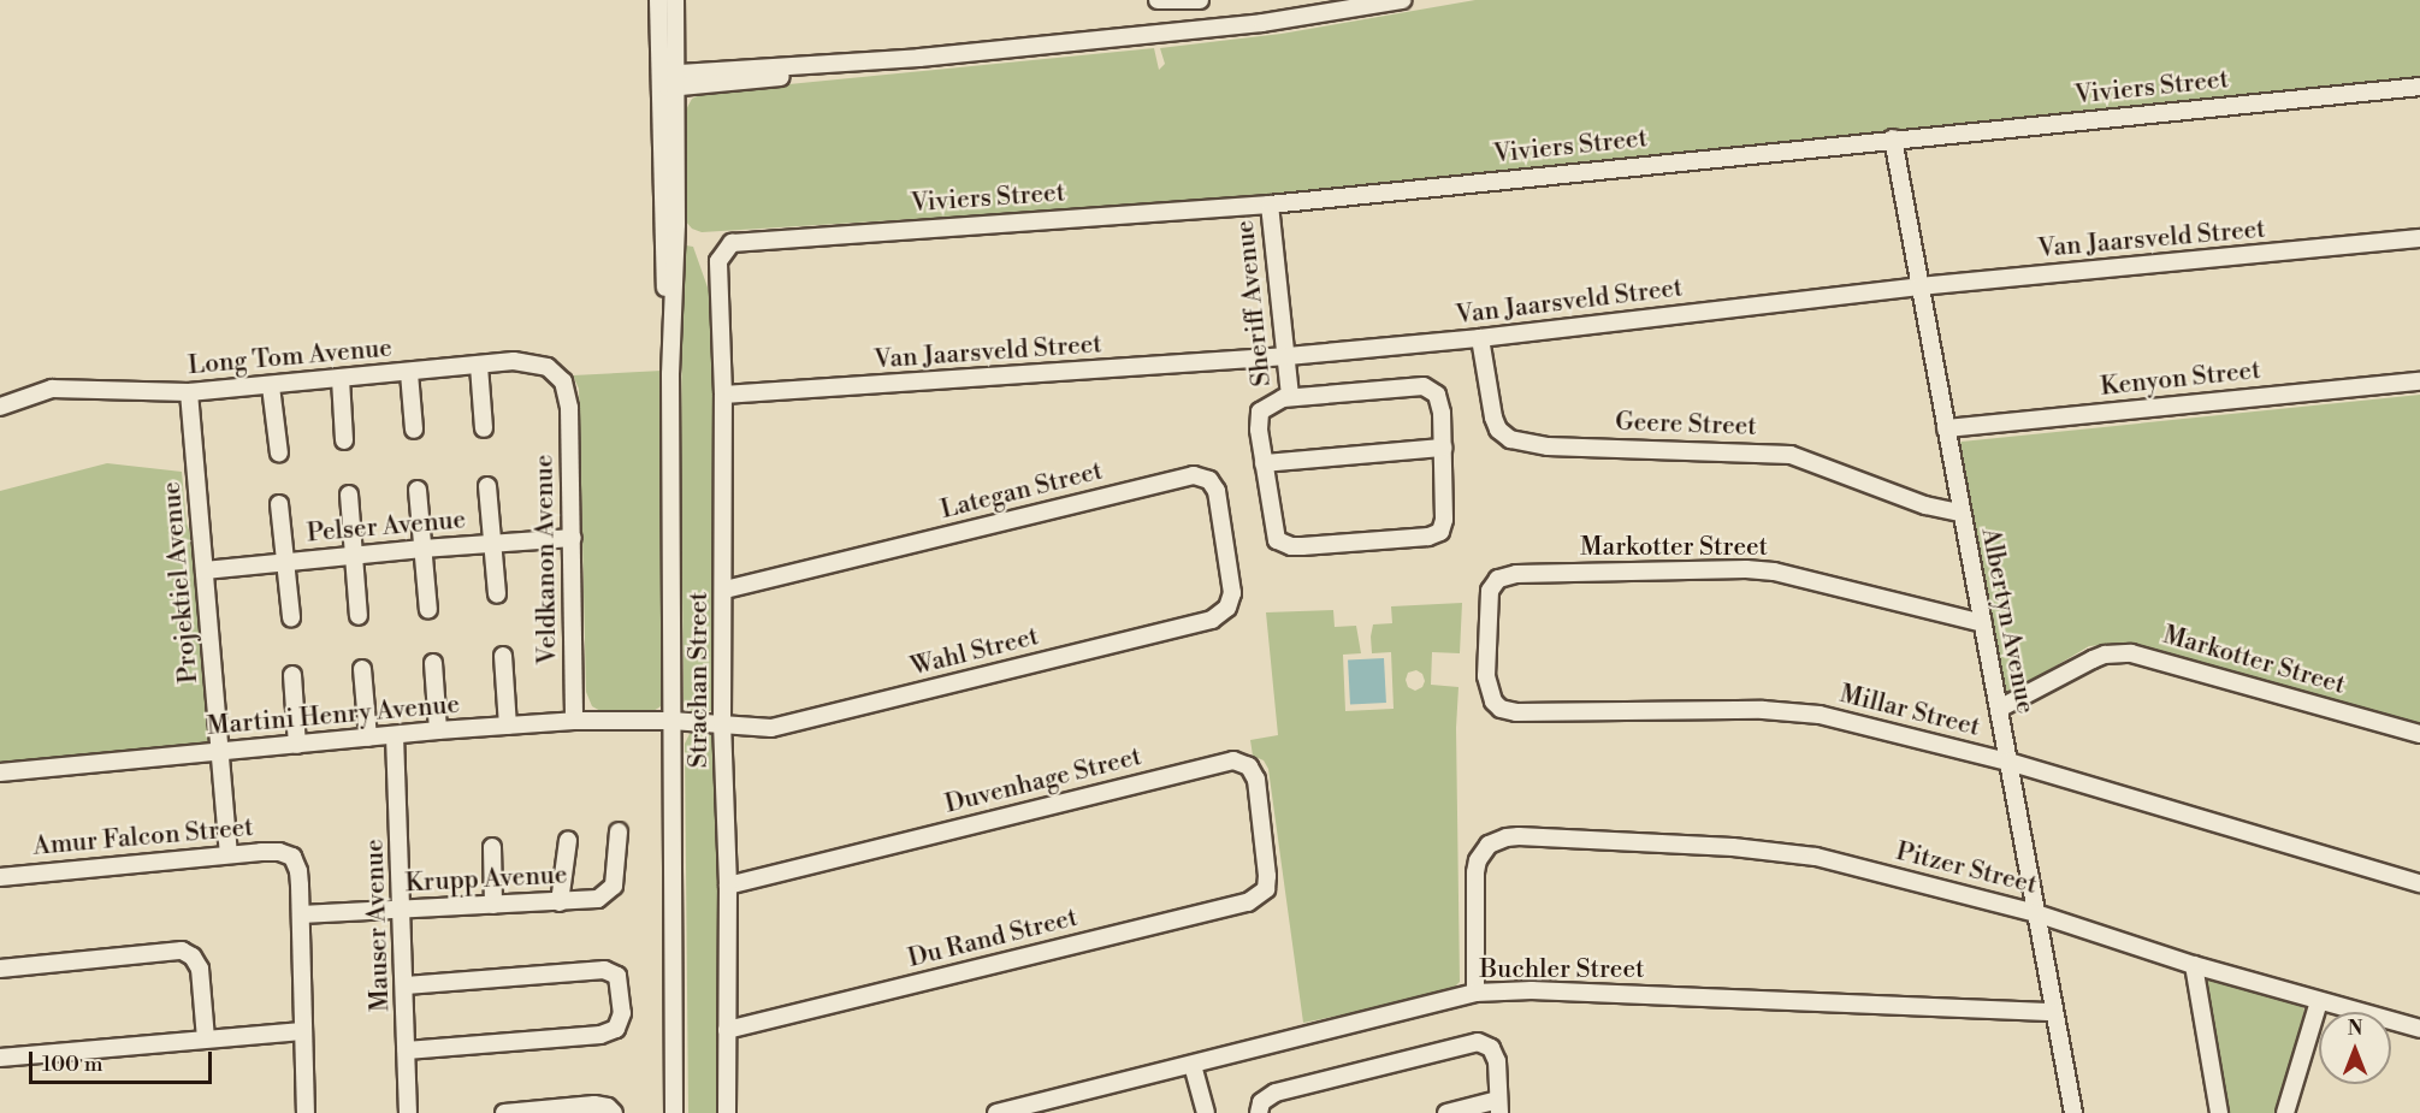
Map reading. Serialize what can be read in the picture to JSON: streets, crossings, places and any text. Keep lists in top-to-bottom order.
{
  "streets": {
    "street": [
      "Viviers Street",
      "Van Jaarsveld Street",
      "Sheriff Avenue",
      "Long Tom Avenue",
      "Kenyon Street",
      "Geere Street",
      "Lategan Street",
      "Pelser Avenue",
      "Markotter Street",
      "Veldkanon Avenue",
      "Projektiel Avenue",
      "Albertyn Avenue",
      "Wahl Street",
      "Strachan Street",
      "Millar Street",
      "Martini Henry Avenue",
      "Duvenhage Street",
      "Amur Falcon Street",
      "Pitzer Street",
      "Krupp Avenue",
      "Mauser Avenue",
      "Du Rand Street",
      "Buchler Street"
    ]
  },
  "crossings": [
    ["Viviers Street", "Sheriff Avenue"],
    ["Viviers Street", "Albertyn Avenue"],
    ["Viviers Street", "Strachan Street"],
    ["Van Jaarsveld Street", "Sheriff Avenue"],
    ["Van Jaarsveld Street", "Geere Street"],
    ["Van Jaarsveld Street", "Albertyn Avenue"],
    ["Van Jaarsveld Street", "Strachan Street"],
    ["Long Tom Avenue", "Veldkanon Avenue"],
    ["Long Tom Avenue", "Projektiel Avenue"],
    ["Kenyon Street", "Albertyn Avenue"],
    ["Geere Street", "Albertyn Avenue"],
    ["Lategan Street", "Wahl Street"],
    ["Lategan Street", "Strachan Street"],
    ["Pelser Avenue", "Veldkanon Avenue"],
    ["Pelser Avenue", "Projektiel Avenue"],
    ["Markotter Street", "Albertyn Avenue"],
    ["Markotter Street", "Millar Street"],
    ["Veldkanon Avenue", "Martini Henry Avenue"],
    ["Projektiel Avenue", "Martini Henry Avenue"],
    ["Projektiel Avenue", "Amur Falcon Street"],
    ["Albertyn Avenue", "Millar Street"],
    ["Albertyn Avenue", "Pitzer Street"],
    ["Albertyn Avenue", "Buchler Street"],
    ["Wahl Street", "Strachan Street"],
    ["Wahl Street", "Martini Henry Avenue"],
    ["Strachan Street", "Martini Henry Avenue"],
    ["Strachan Street", "Duvenhage Street"],
    ["Strachan Street", "Du Rand Street"],
    ["Martini Henry Avenue", "Mauser Avenue"],
    ["Duvenhage Street", "Du Rand Street"],
    ["Amur Falcon Street", "Krupp Avenue"],
    ["Pitzer Street", "Buchler Street"],
    ["Krupp Avenue", "Mauser Avenue"]
  ],
  "scale_bar": "100 m",
  "north": "top"
}
